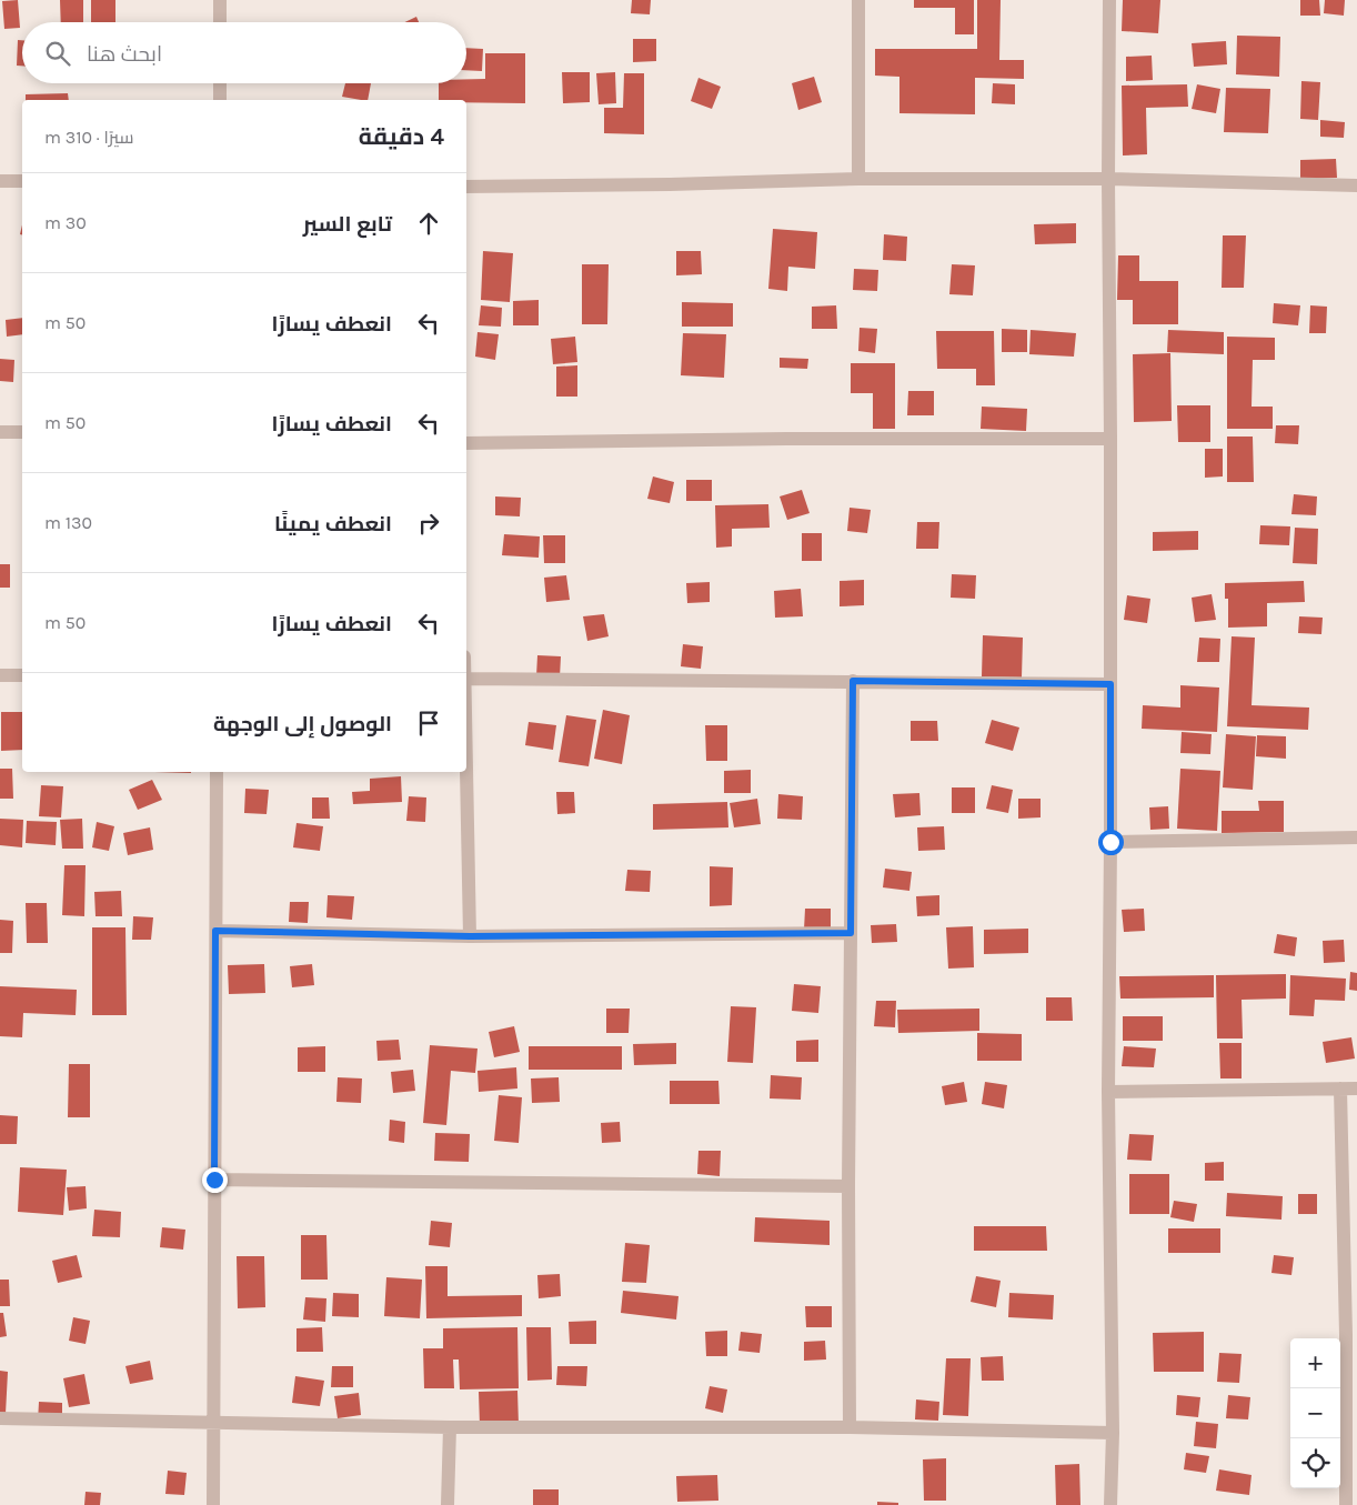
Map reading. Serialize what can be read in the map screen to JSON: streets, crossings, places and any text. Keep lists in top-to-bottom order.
{
  "page": {
    "search": "ابحث هنا",
    "heading": ["4 دقيقة", "سيرًا · 310 m"],
    "list": [
      ["تابع السير", "30 m"],
      ["انعطف يسارًا", "50 m"],
      ["انعطف يسارًا", "50 m"],
      ["انعطف يمينًا", "130 m"],
      ["انعطف يسارًا", "50 m"],
      "الوصول إلى الوجهة"
    ],
    "map_buttons": ["+", "−"]
  }
}
